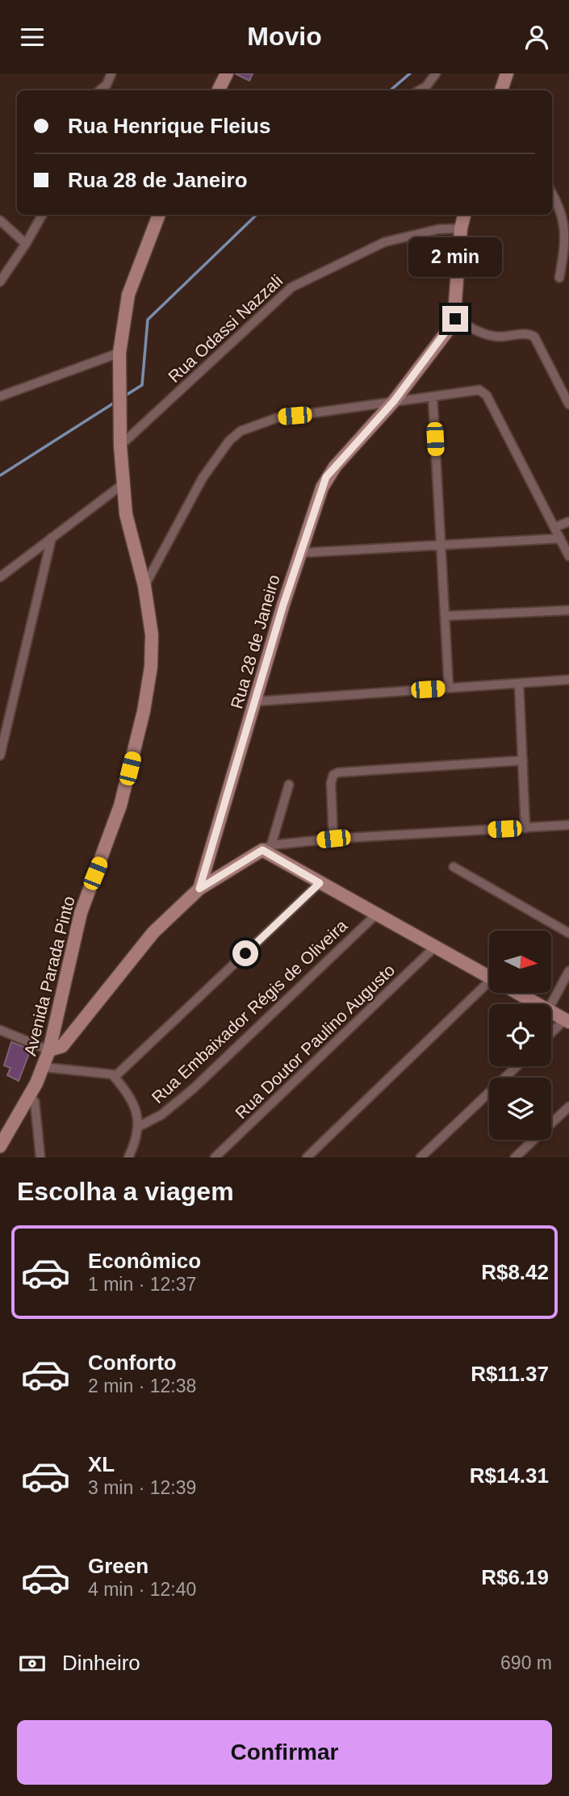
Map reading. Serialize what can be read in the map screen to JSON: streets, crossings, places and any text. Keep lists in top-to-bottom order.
{
  "streets": {
    "street": [
      "Rua Odassi Nazzali",
      "Rua 28 de Janeiro",
      "Avenida Parada Pinto",
      "Rua Embaixador Régis de Oliveira",
      "Rua Doutor Paulino Augusto"
    ]
  },
  "crossings": [
    ["Rua Odassi Nazzali", "Avenida Parada Pinto"]
  ],
  "north": "right",
  "page": {
    "header": "Movio",
    "banner": ["Rua Henrique Fleius", "Rua 28 de Janeiro"],
    "bubble": "2 min",
    "heading": "Escolha a viagem",
    "list": [
      {
        "name": "Econômico",
        "note": "1 min · 12:37",
        "value": "R$8.42"
      },
      {
        "name": "Conforto",
        "note": "2 min · 12:38",
        "value": "R$11.37"
      },
      {
        "name": "XL",
        "note": "3 min · 12:39",
        "value": "R$14.31"
      },
      {
        "name": "Green",
        "note": "4 min · 12:40",
        "value": "R$6.19"
      }
    ],
    "pay": ["Dinheiro", "690 m"],
    "buttons": "Confirmar"
  }
}
